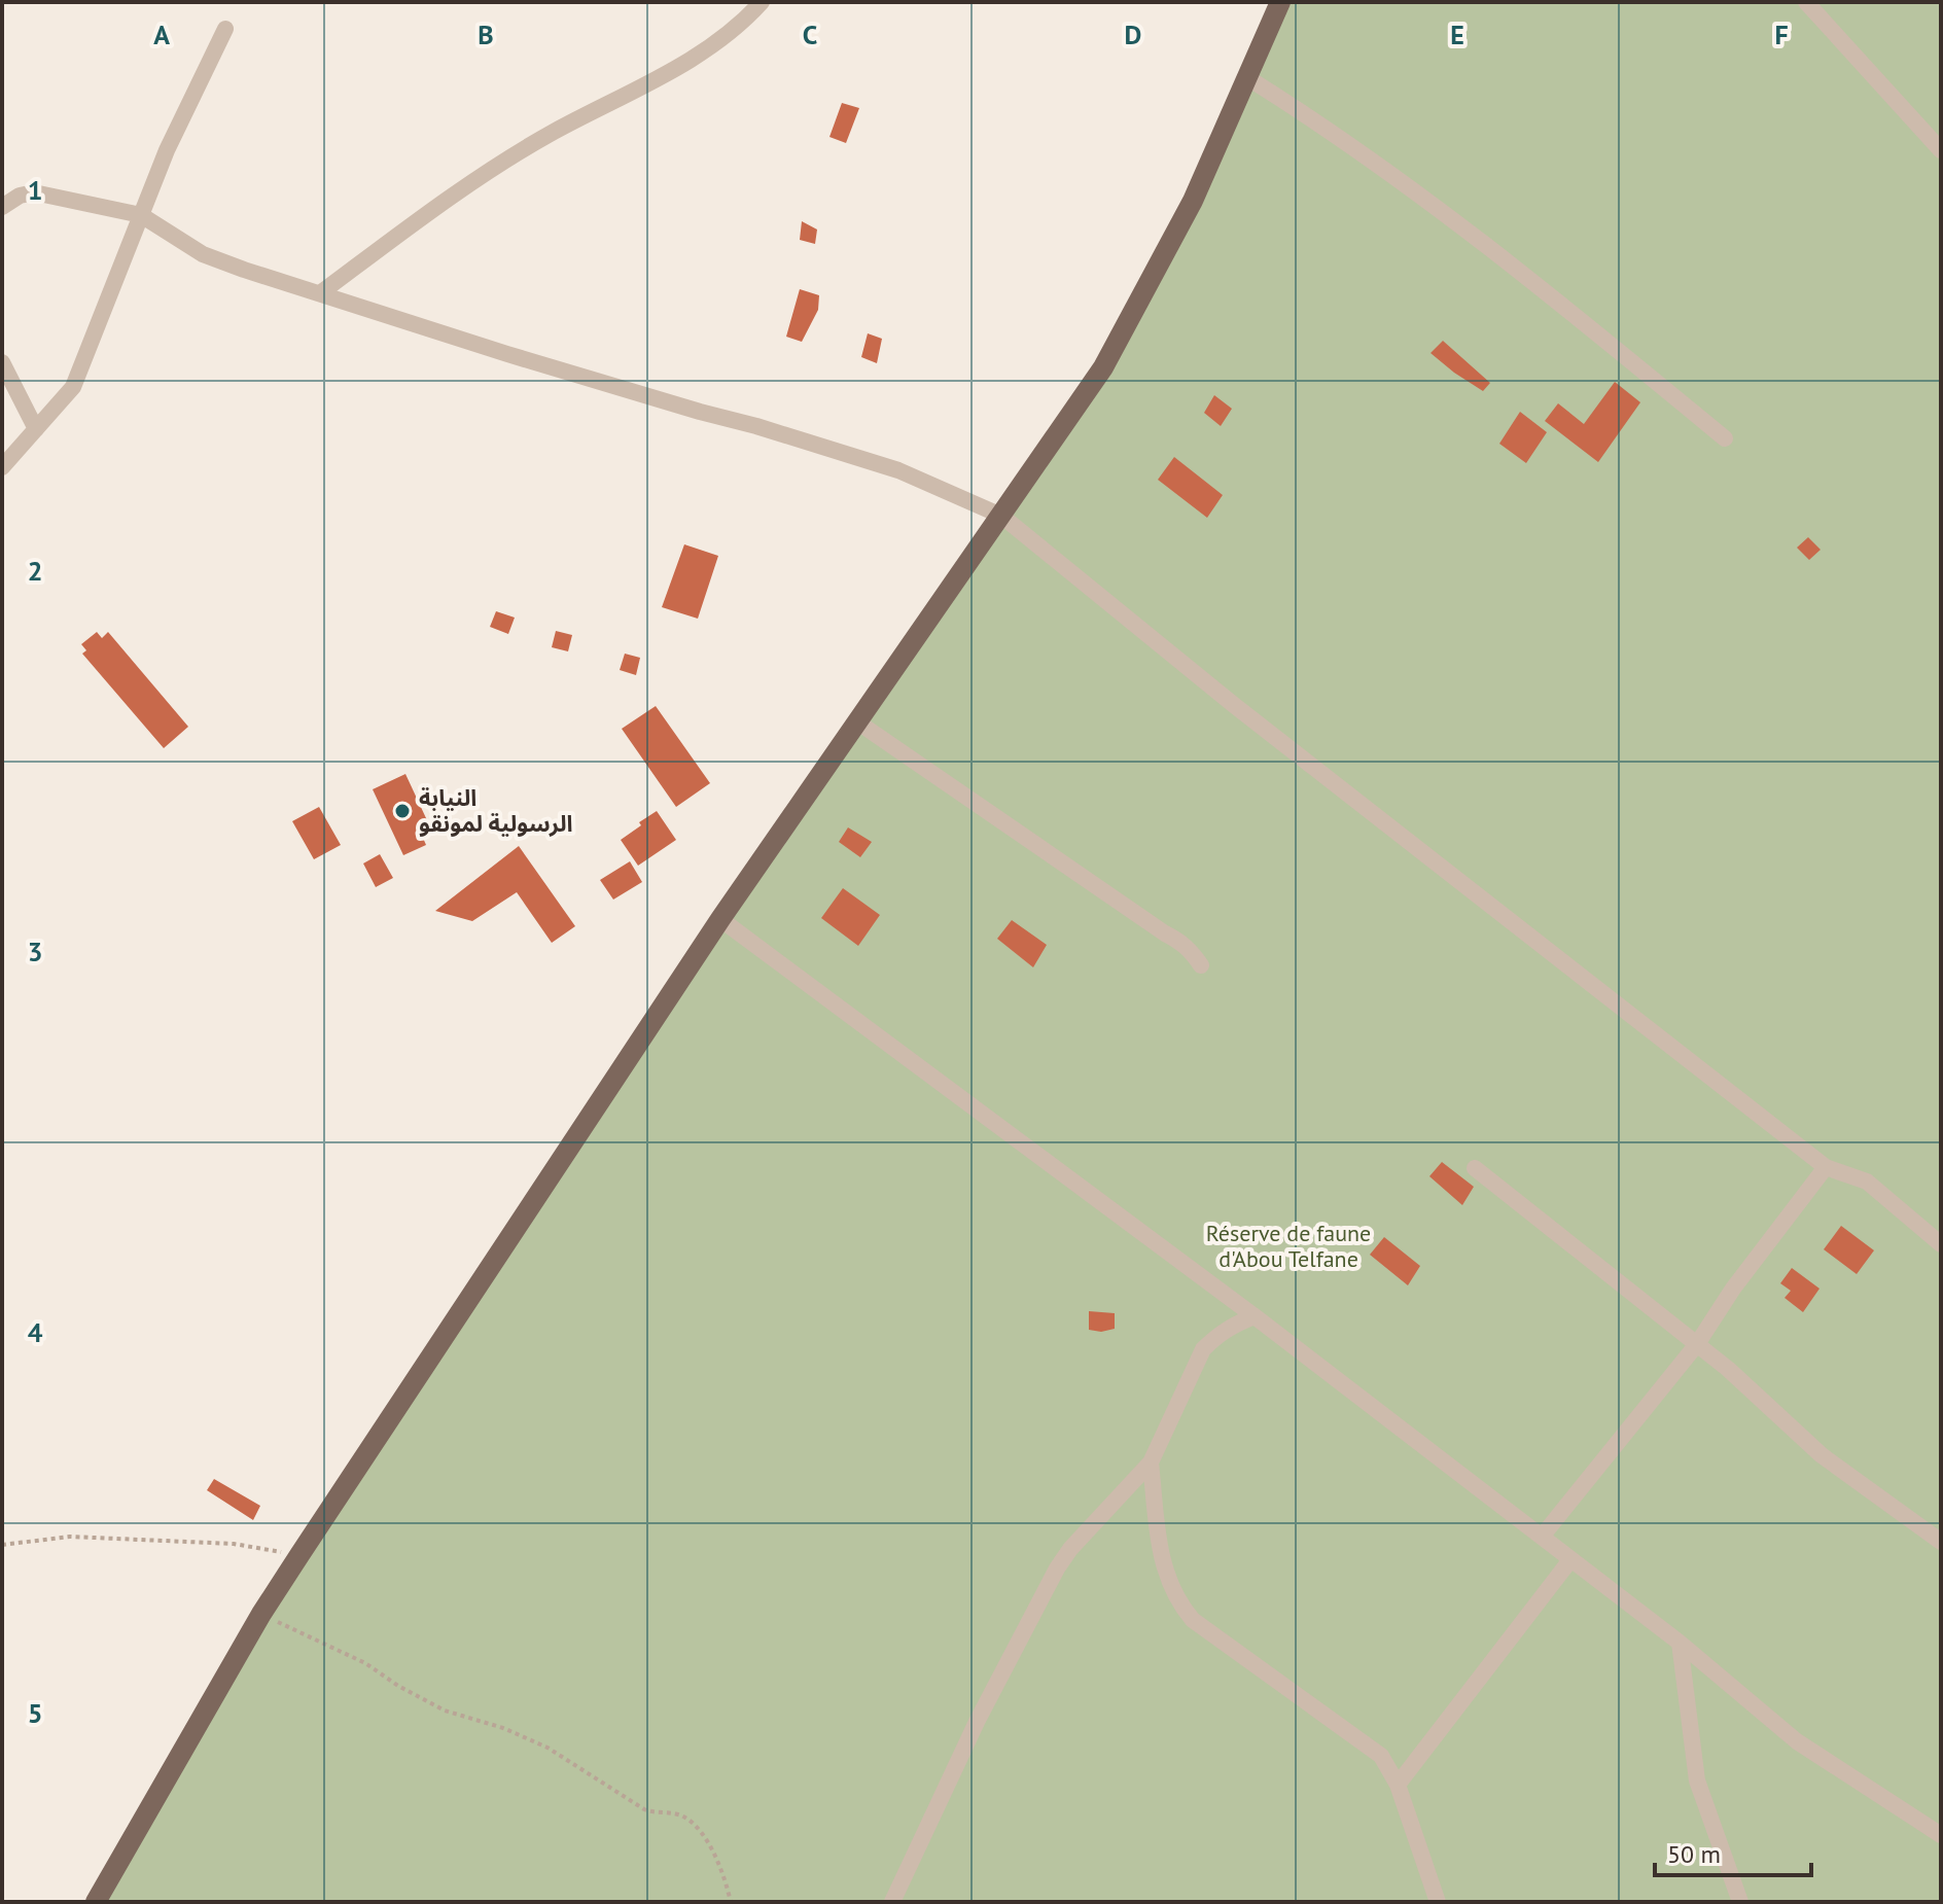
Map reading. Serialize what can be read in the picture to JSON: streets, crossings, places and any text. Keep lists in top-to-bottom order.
{
  "parks": ["Réserve de faune d'Abou Telfane"],
  "places": ["النيابة الرسولية لمونقو"],
  "scale_bar": "50 m",
  "grid": {
    "columns": [
      "A",
      "B",
      "C",
      "D",
      "E",
      "F"
    ],
    "rows": [
      "1",
      "2",
      "3",
      "4",
      "5"
    ]
  }
}
